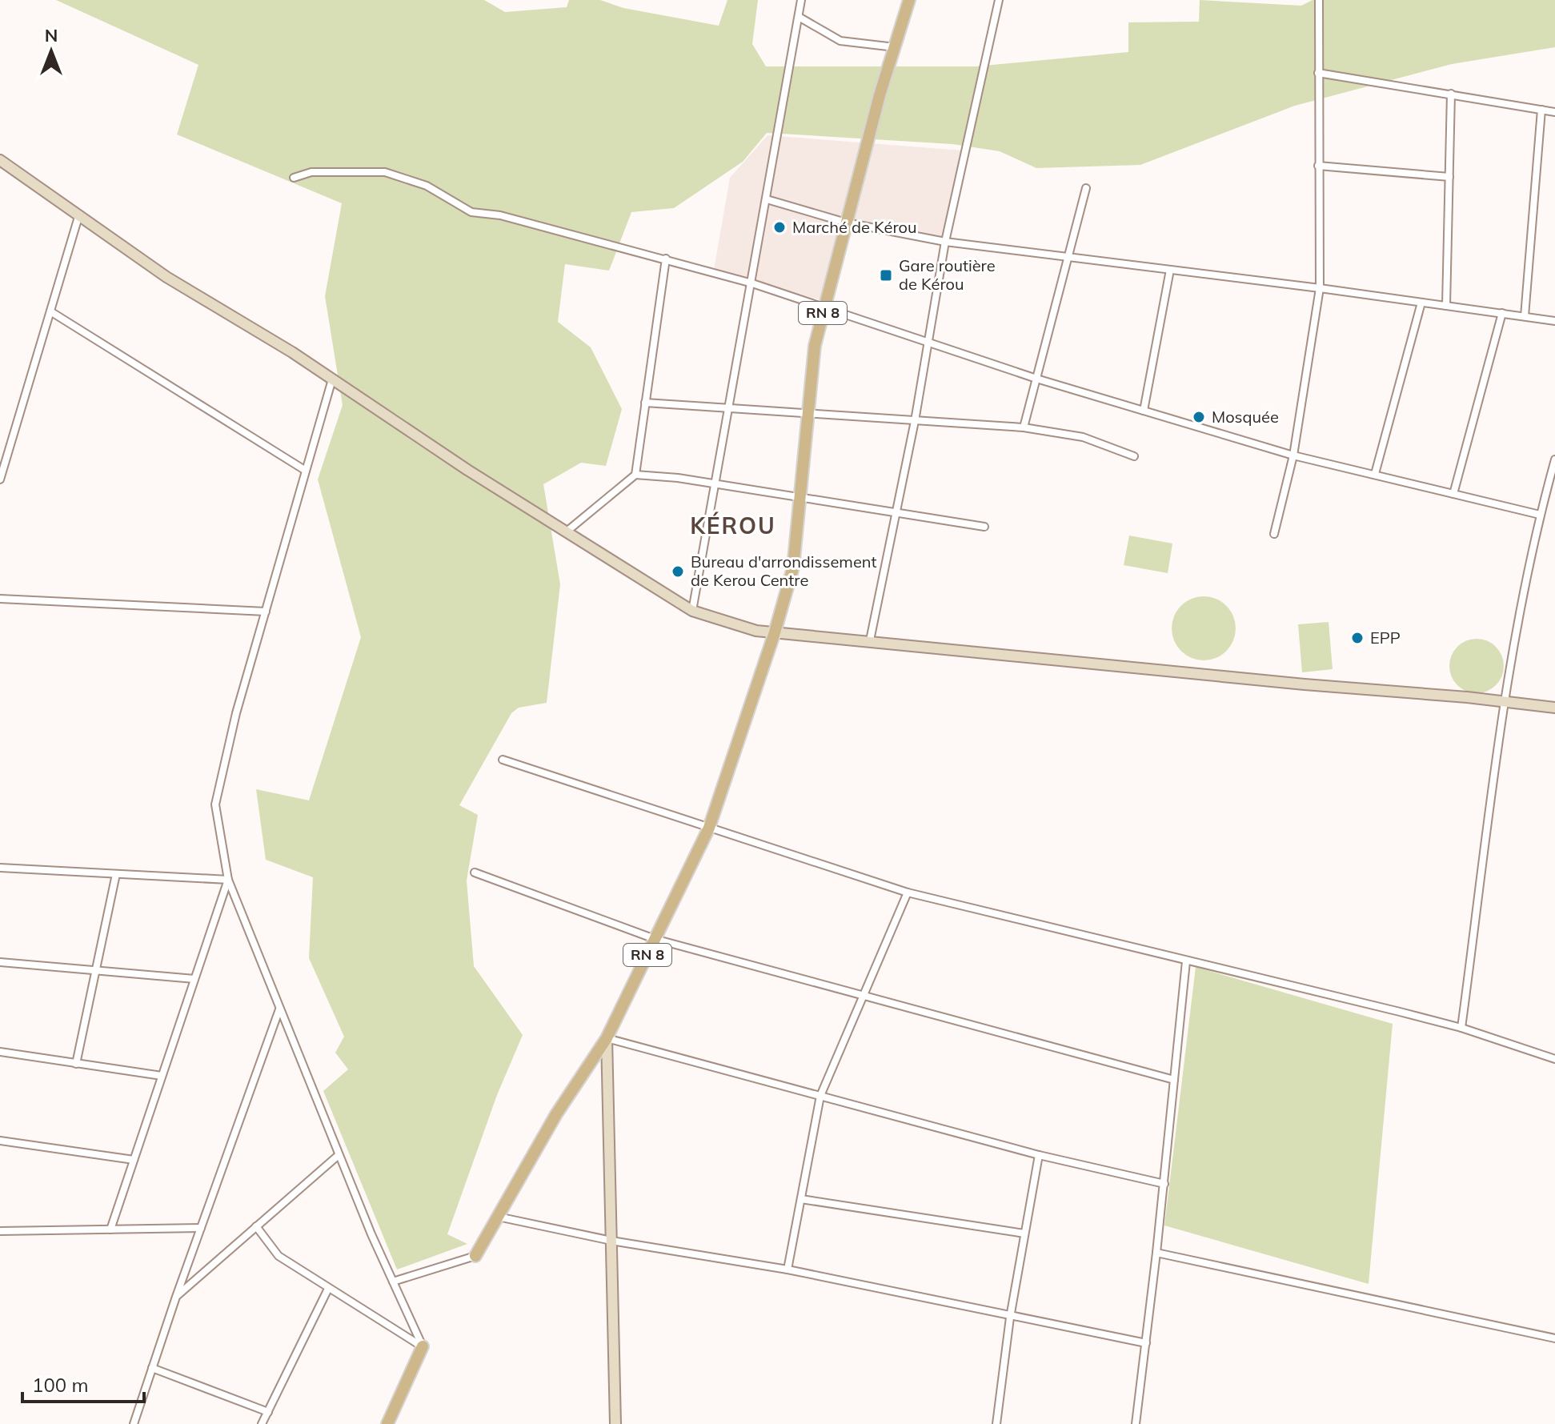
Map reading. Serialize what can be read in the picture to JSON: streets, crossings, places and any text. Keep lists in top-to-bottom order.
{
  "streets": {
    "main road": ["RN 8"]
  },
  "districts": ["KÉROU"],
  "places": {
    "other": [
      "Marché de Kérou",
      "Mosquée",
      "Bureau d'arrondissement de Kerou Centre",
      "EPP"
    ],
    "transit": ["Gare routière de Kérou"]
  },
  "scale_bar": "100 m",
  "north": "top"
}
